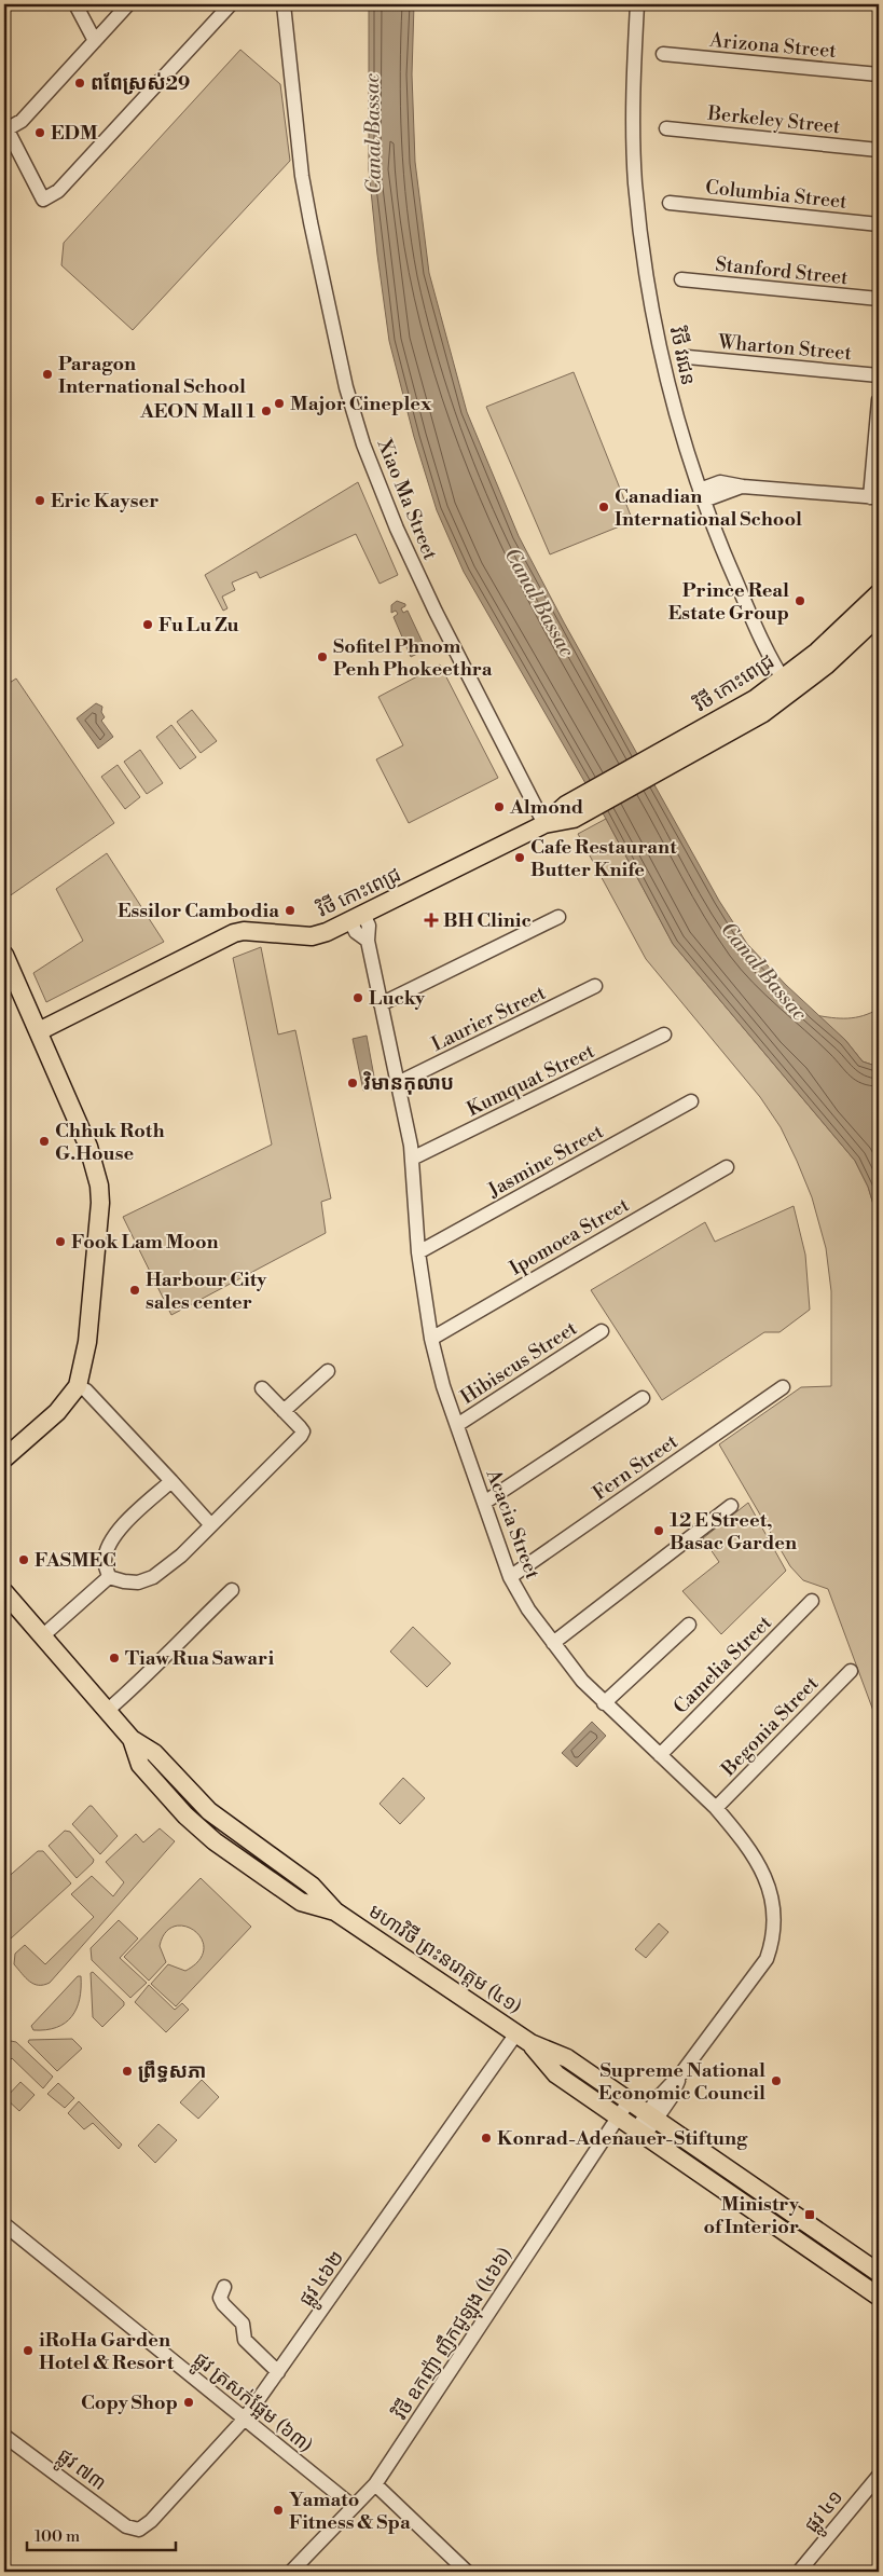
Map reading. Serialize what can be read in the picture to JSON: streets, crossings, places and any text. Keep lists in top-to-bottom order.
{
  "streets": {
    "main road": ["វិថី កោះពេជ្រ", "មហាវិថី ព្រះនរោត្តម (៤១)"],
    "street": [
      "Arizona Street",
      "Berkeley Street",
      "Columbia Street",
      "Stanford Street",
      "Wharton Street",
      "វិថី វរជន",
      "Xiao Ma Street",
      "Laurier Street",
      "Kumquat Street",
      "Jasmine Street",
      "Ipomoea Street",
      "Hibiscus Street",
      "Fern Street",
      "Acacia Street",
      "Camelia Street",
      "Begonia Street",
      "ផ្លូវ ៤៦២",
      "វិថី ឧកញ៉ា ញឹកជូឡុង (៤៦៦)",
      "ផ្លូវ ត្រសក់ផ្អែម (៦៣)",
      "ផ្លូវ ៧៣",
      "ផ្លូវ ៤១"
    ]
  },
  "crossings": [
    ["វិថី វរជន", "វិថី កោះពេជ្រ"],
    ["Xiao Ma Street", "វិថី កោះពេជ្រ"],
    ["វិថី កោះពេជ្រ", "Acacia Street"],
    ["Laurier Street", "Acacia Street"],
    ["Kumquat Street", "Acacia Street"],
    ["Jasmine Street", "Acacia Street"],
    ["Ipomoea Street", "Acacia Street"],
    ["Hibiscus Street", "Acacia Street"],
    ["Fern Street", "Acacia Street"],
    ["Acacia Street", "Camelia Street"],
    ["Acacia Street", "Begonia Street"],
    ["Acacia Street", "មហាវិថី ព្រះនរោត្តម (៤១)"],
    ["មហាវិថី ព្រះនរោត្តម (៤១)", "ផ្លូវ ៤៦២"],
    ["មហាវិថី ព្រះនរោត្តម (៤១)", "វិថី ឧកញ៉ា ញឹកជូឡុង (៤៦៦)"],
    ["ផ្លូវ ៤៦២", "ផ្លូវ ត្រសក់ផ្អែម (៦៣)"],
    ["ផ្លូវ ៤៦២", "ផ្លូវ ៧៣"],
    ["វិថី ឧកញ៉ា ញឹកជូឡុង (៤៦៦)", "ផ្លូវ ត្រសក់ផ្អែម (៦៣)"]
  ],
  "water": ["Canal Bassac"],
  "places": {
    "other": [
      "ពពែស្រស់29",
      "EDM",
      "Paragon International School",
      "Major Cineplex",
      "AEON Mall 1",
      "Eric Kayser",
      "Canadian International School",
      "Prince Real Estate Group",
      "Fu Lu Zu",
      "Sofitel Phnom Penh Phokeethra",
      "Almond",
      "Cafe Restaurant Butter Knife",
      "Essilor Cambodia",
      "Lucky",
      "វិមានកុលាប",
      "Chhuk Roth G.House",
      "Fook Lam Moon",
      "Harbour City sales center",
      "12 E Street, Basac Garden",
      "FASMEC",
      "Tiaw Rua Sawari",
      "ព្រឹទ្ធសភា",
      "Supreme National Economic Council",
      "Konrad-Adenauer-Stiftung",
      "iRoHa Garden Hotel & Resort",
      "Copy Shop",
      "Yamato Fitness & Spa"
    ],
    "health": ["BH Clinic"],
    "transit": ["Ministry of Interior"]
  },
  "scale_bar": "100 m"
}
